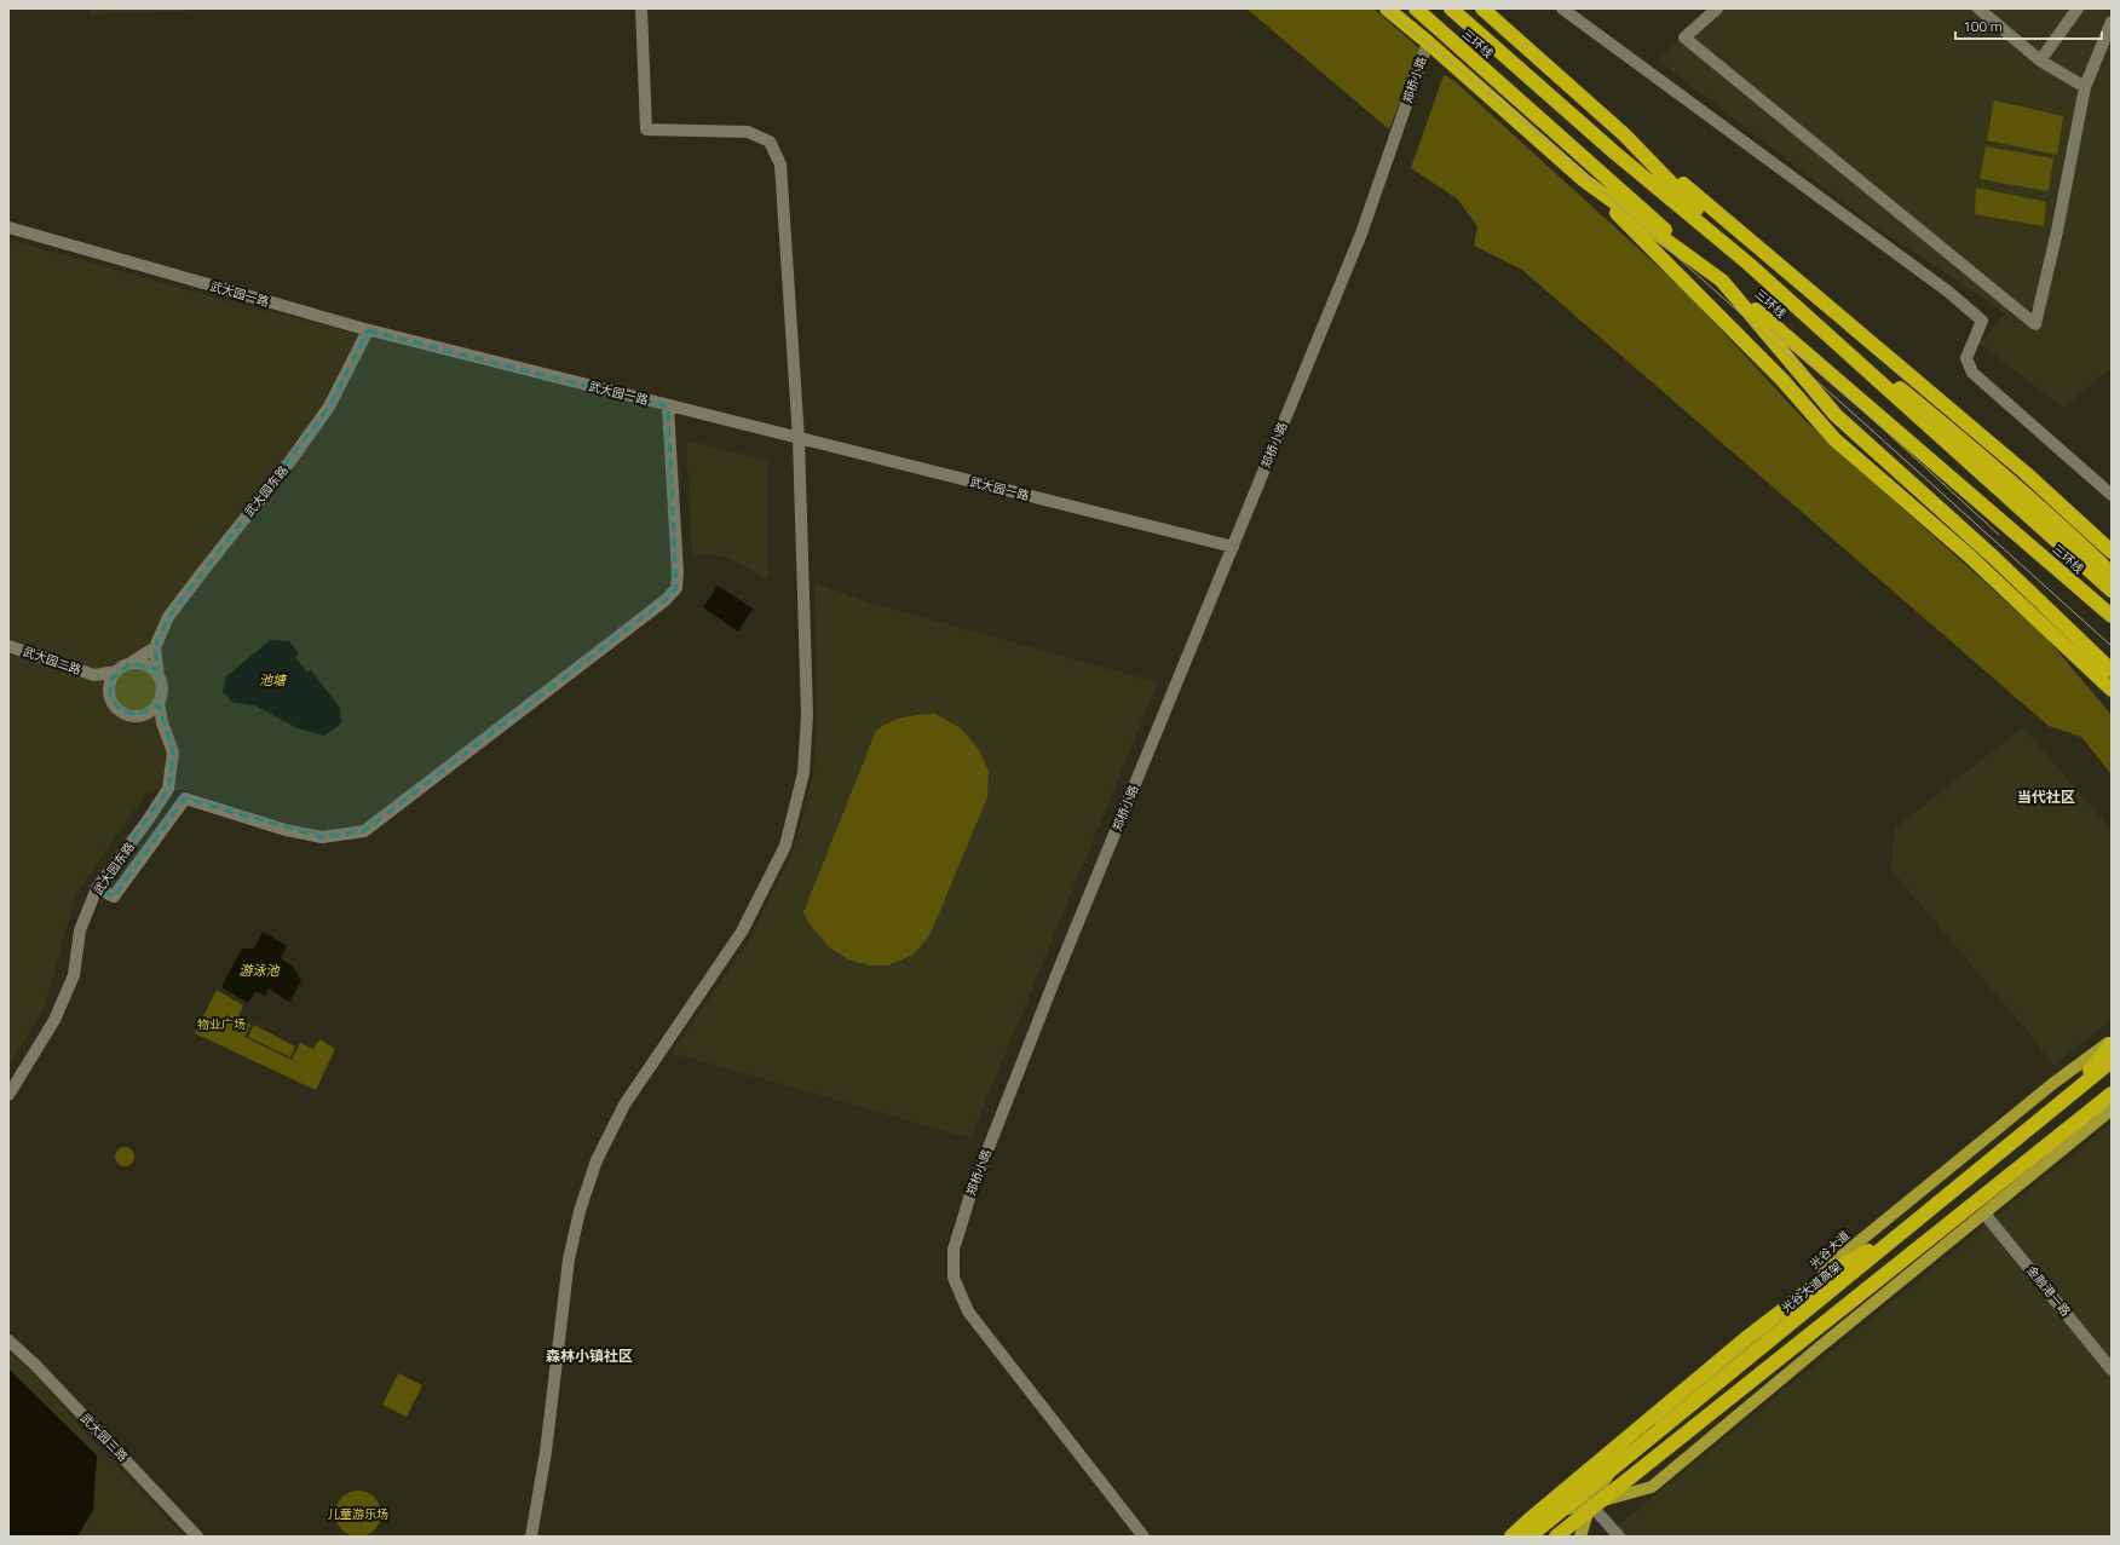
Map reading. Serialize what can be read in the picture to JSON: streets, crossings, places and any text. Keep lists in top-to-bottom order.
{
  "streets": {
    "highway": ["三环线", "光谷大道高架"],
    "main road": ["光谷大道"],
    "street": [
      "郑桥小路",
      "武大园一路",
      "武大园东路",
      "武大园二路",
      "金融港一路",
      "武大园三路"
    ]
  },
  "crossings": [
    ["郑桥小路", "武大园一路"],
    ["武大园一路", "武大园东路"]
  ],
  "districts": ["当代社区", "森林小镇社区"],
  "water": ["池塘", "游泳池"],
  "parks": ["物业广场", "儿童游乐场"],
  "scale_bar": "100 m"
}
